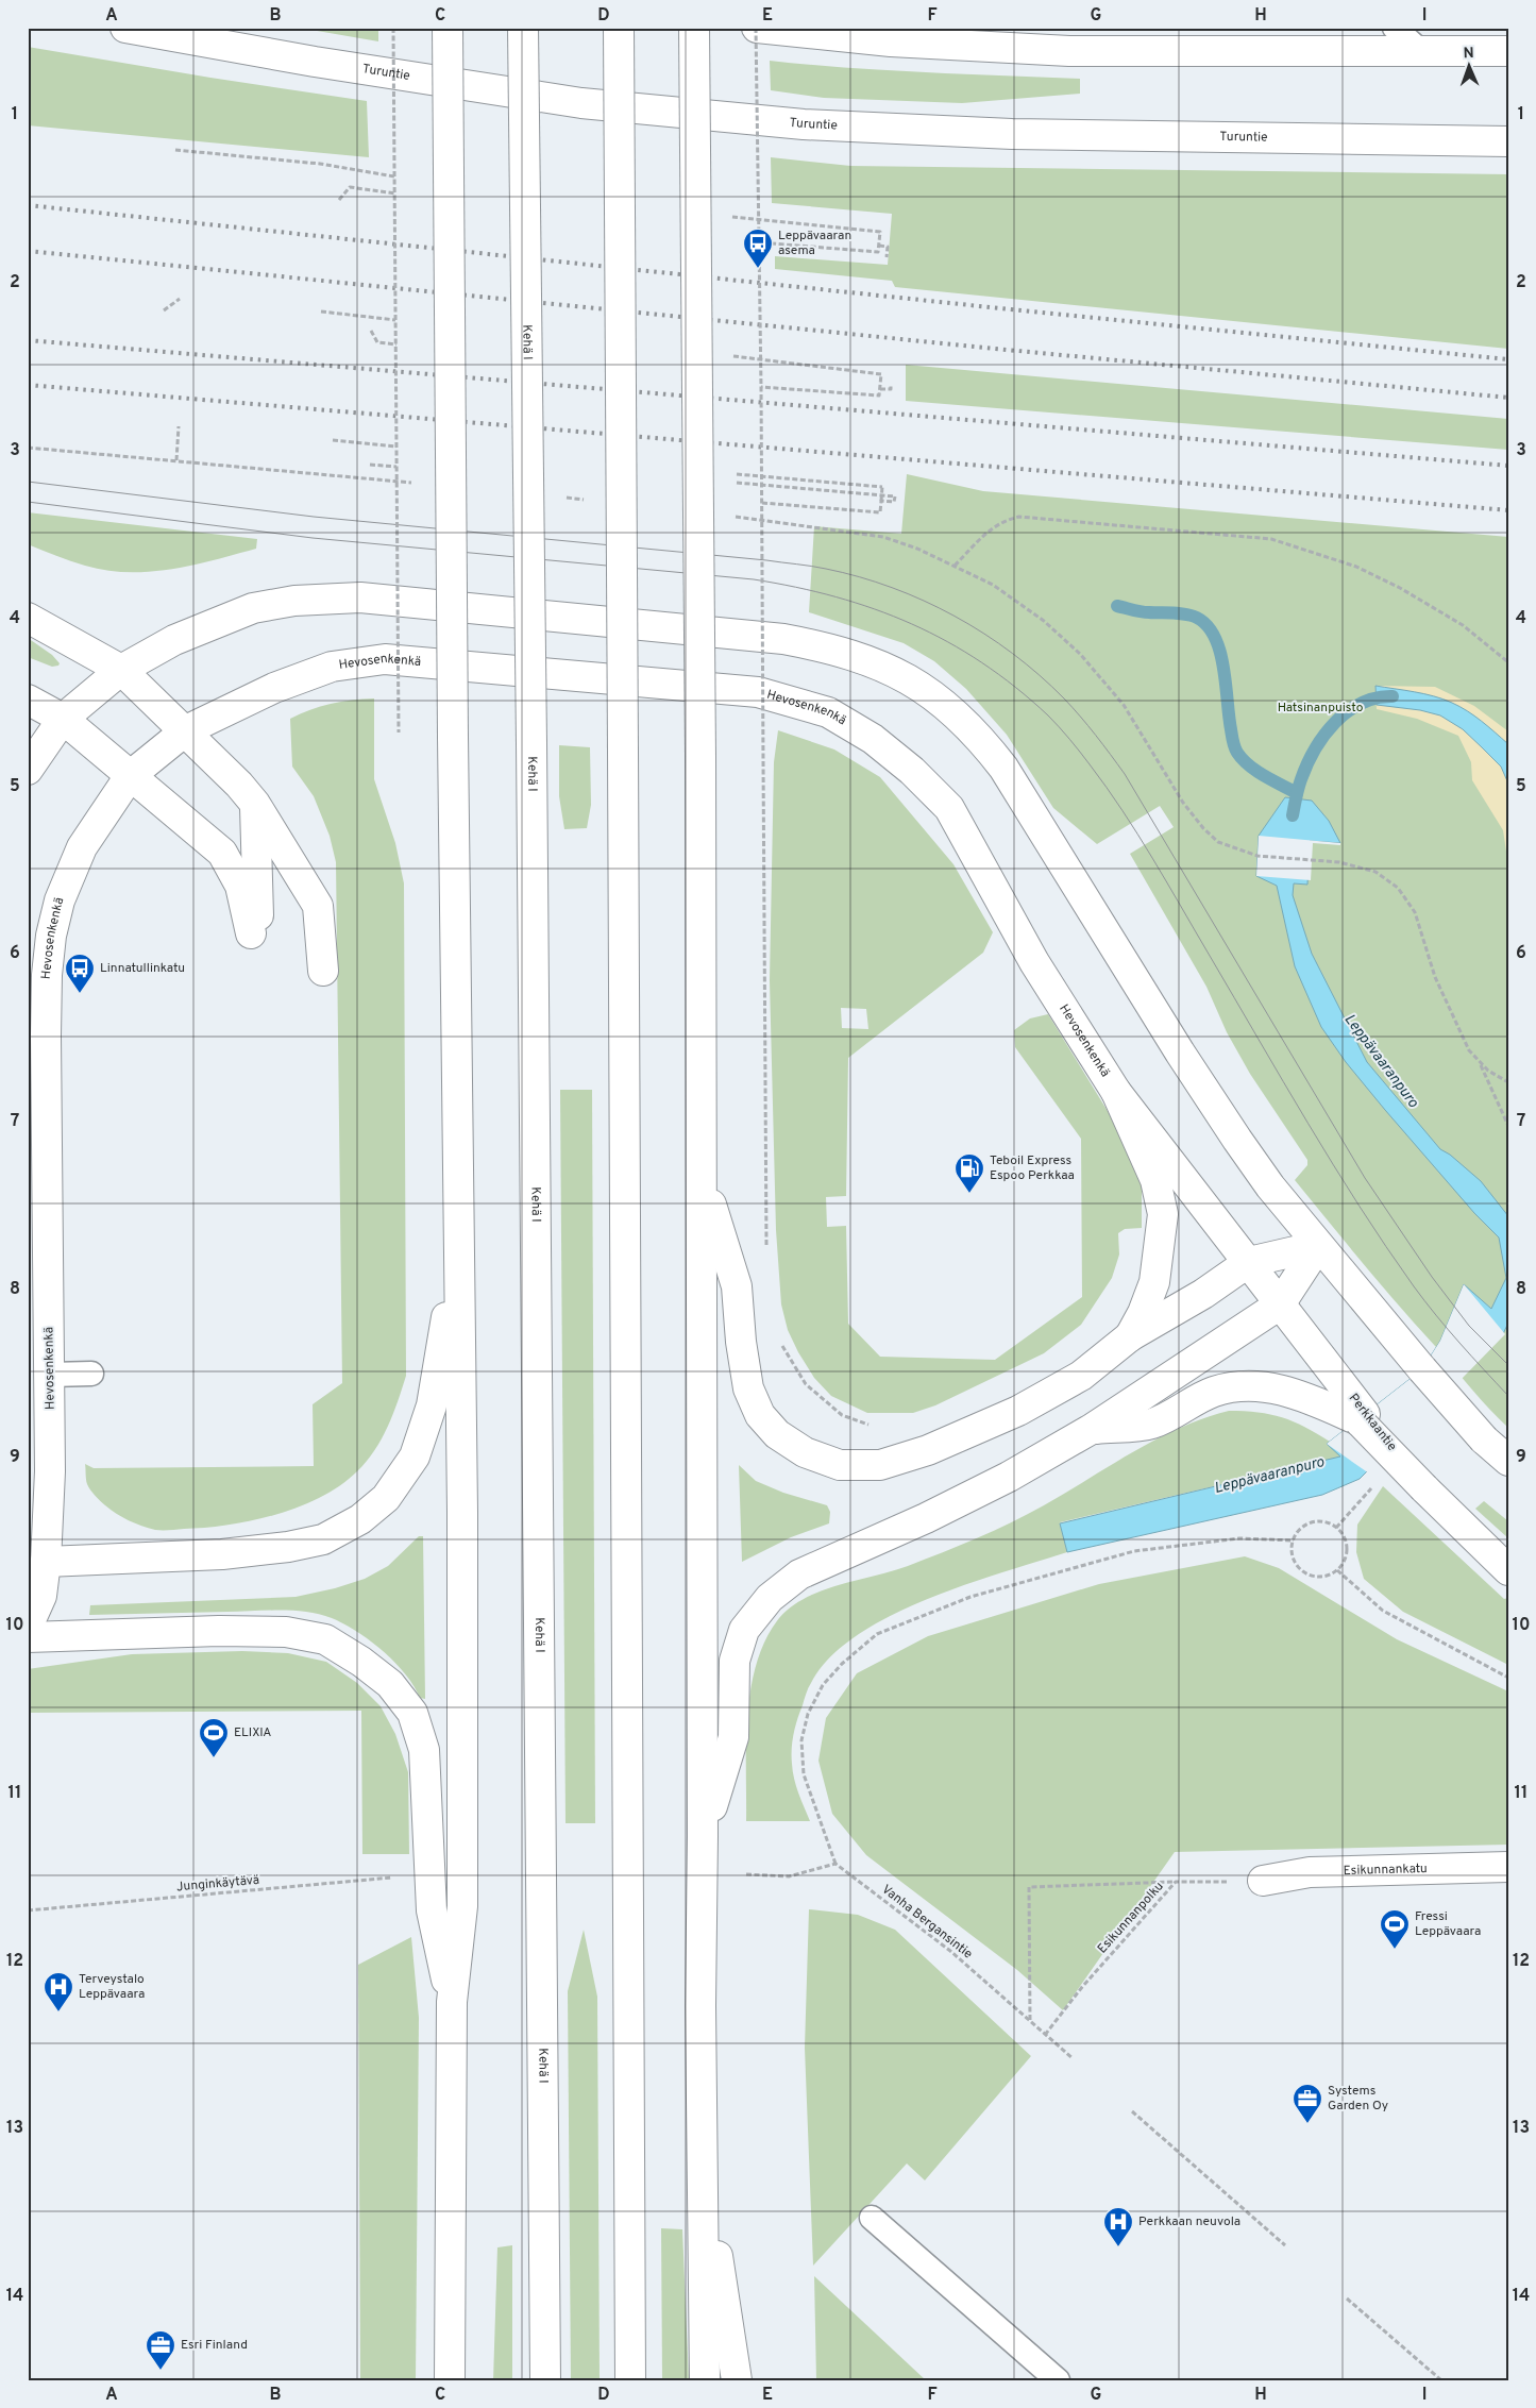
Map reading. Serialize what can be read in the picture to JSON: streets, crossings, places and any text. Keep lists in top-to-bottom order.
{
  "streets": {
    "main road": [
      "Turuntie",
      "Kehä I",
      "Hevosenkenkä",
      "Perkkaantie",
      "Esikunnankatu"
    ],
    "path": ["Junginkäytävä", "Esikunnanpolku", "Vanha Bergansintie"]
  },
  "crossings": [
    ["Hevosenkenkä", "Perkkaantie"],
    ["Esikunnankatu", "Esikunnanpolku"],
    ["Esikunnanpolku", "Vanha Bergansintie"]
  ],
  "water": ["Leppävaaranpuro"],
  "parks": ["Hatsinanpuisto"],
  "places": {
    "bus stop": ["Leppävaaran asema", "Linnatullinkatu"],
    "fuel station": ["Teboil Express Espoo Perkkaa"],
    "sports": ["ELIXIA", "Fressi Leppävaara"],
    "hospital": ["Terveystalo Leppävaara", "Perkkaan neuvola"],
    "office": ["Systems Garden Oy", "Esri Finland"]
  },
  "north": "top",
  "grid": {
    "columns": [
      "A",
      "B",
      "C",
      "D",
      "E",
      "F",
      "G",
      "H",
      "I"
    ],
    "rows": [
      "1",
      "2",
      "3",
      "4",
      "5",
      "6",
      "7",
      "8",
      "9",
      "10",
      "11",
      "12",
      "13",
      "14"
    ]
  }
}
